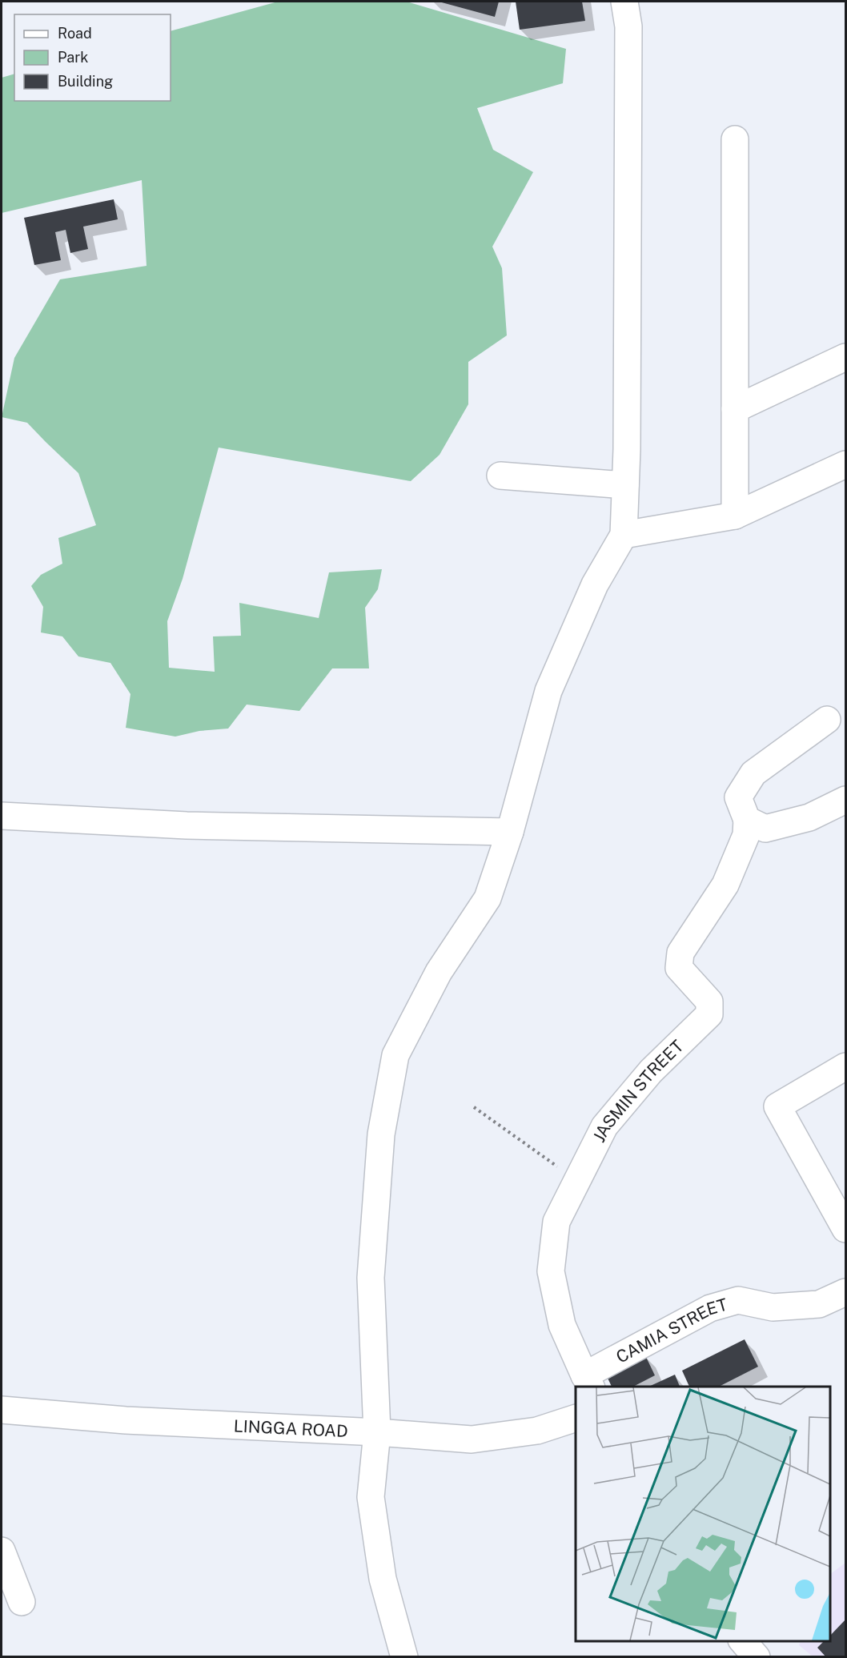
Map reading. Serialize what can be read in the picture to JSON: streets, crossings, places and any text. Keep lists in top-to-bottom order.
{
  "streets": {
    "street": ["JASMIN STREET", "CAMIA STREET", "LINGGA ROAD"]
  },
  "crossings": [
    ["JASMIN STREET", "CAMIA STREET"]
  ],
  "legend": ["Road", "Park", "Building"]
}
